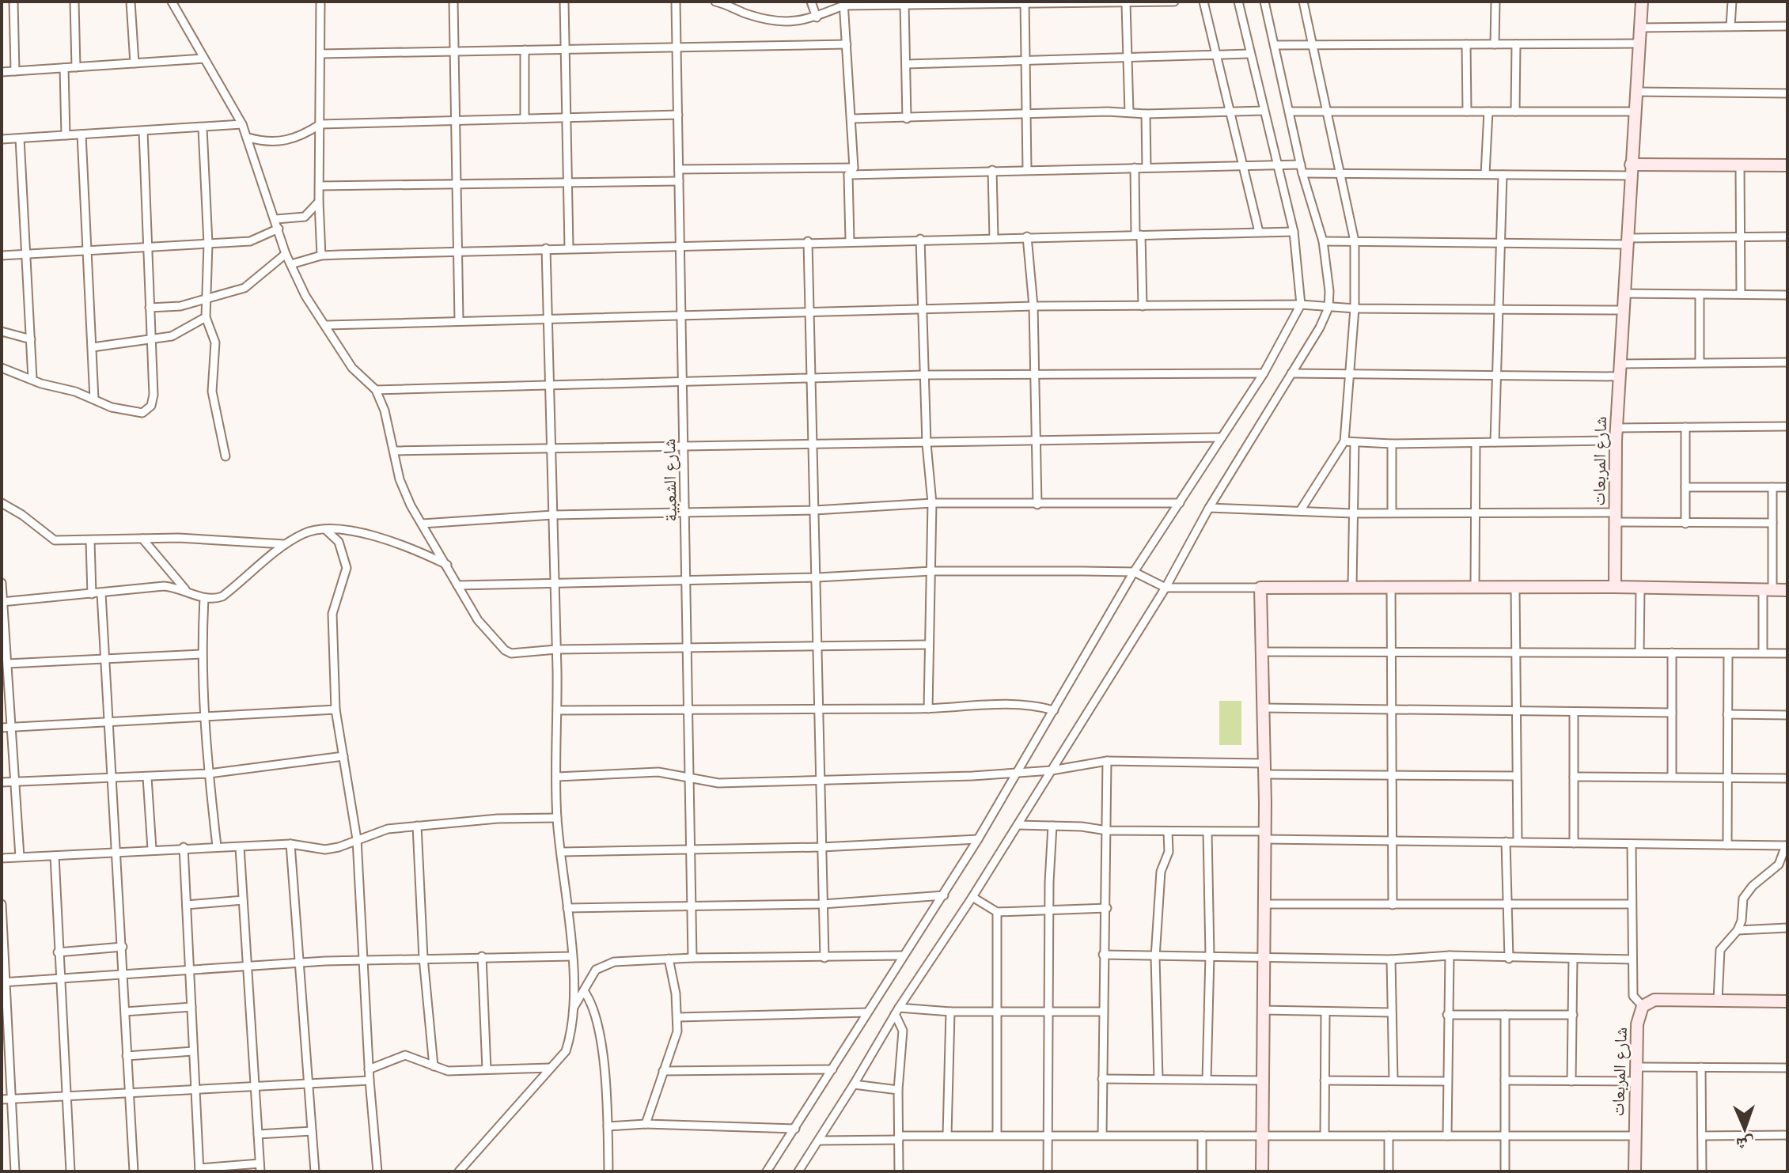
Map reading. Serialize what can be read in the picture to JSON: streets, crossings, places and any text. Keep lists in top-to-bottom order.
{
  "streets": {
    "street": ["شارع المربعات", "شارع الشعبية"]
  },
  "north": "bottom"
}
